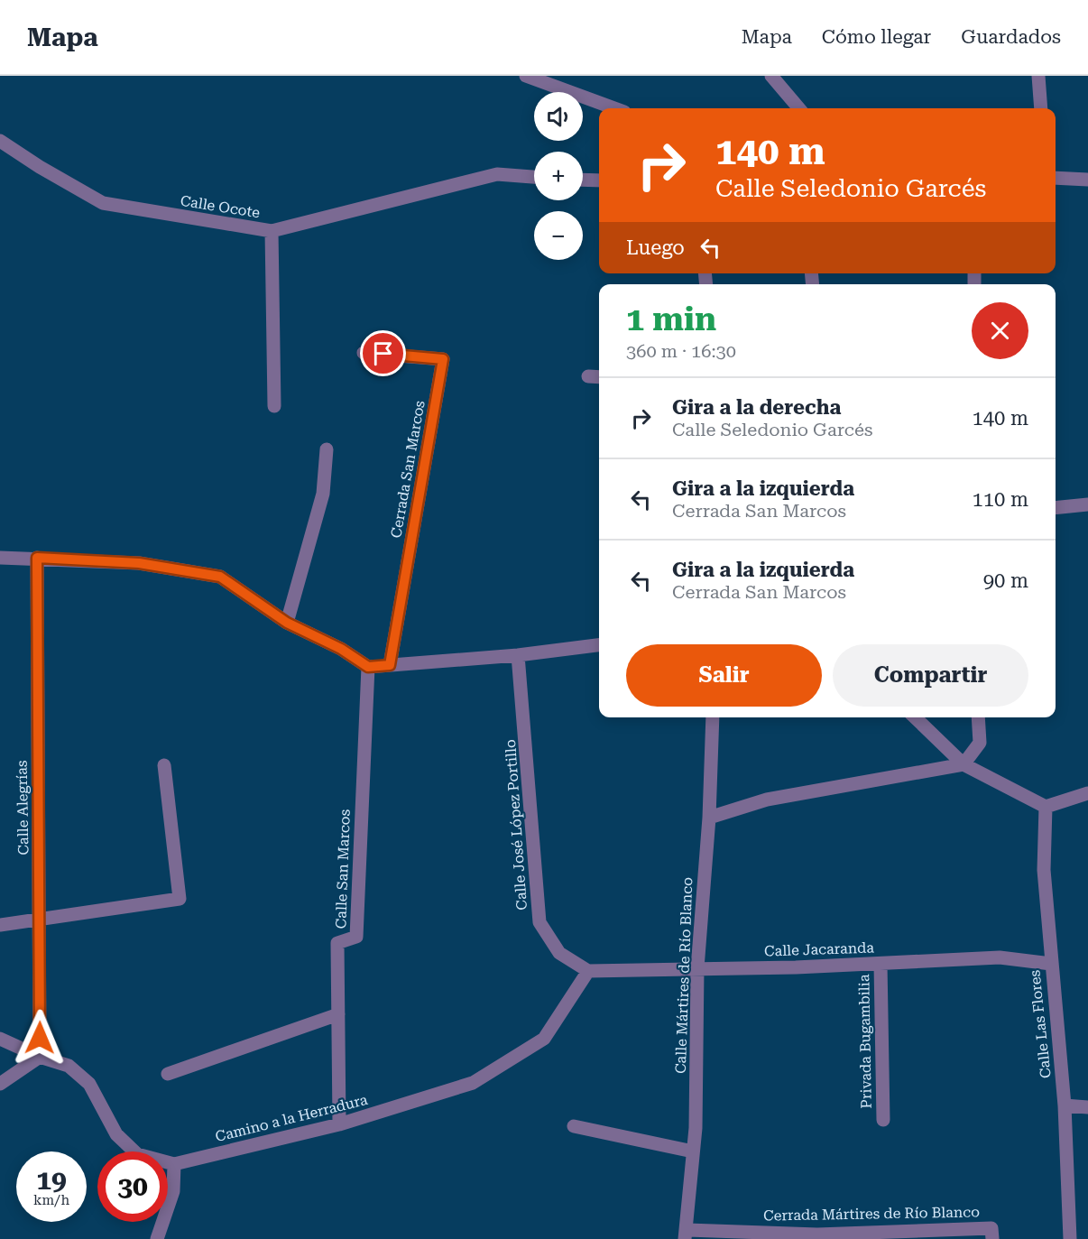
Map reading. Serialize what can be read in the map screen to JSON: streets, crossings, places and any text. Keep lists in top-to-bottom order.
{
  "streets": {
    "street": [
      "Calle Ocote",
      "Cerrada San Marcos",
      "Calle Alegrías",
      "Calle José López Portillo",
      "Calle San Marcos",
      "Calle Jacaranda",
      "Calle Mártires de Río Blanco",
      "Calle Las Flores",
      "Privada Bugambilia",
      "Camino a la Herradura",
      "Cerrada Mártires de Río Blanco"
    ]
  },
  "crossings": [
    ["Calle Alegrías", "Camino a la Herradura"],
    ["Calle José López Portillo", "Calle Jacaranda"],
    ["Calle José López Portillo", "Camino a la Herradura"],
    ["Calle San Marcos", "Camino a la Herradura"],
    ["Calle Jacaranda", "Calle Mártires de Río Blanco"],
    ["Calle Jacaranda", "Calle Las Flores"],
    ["Calle Jacaranda", "Privada Bugambilia"],
    ["Calle Jacaranda", "Camino a la Herradura"],
    ["Calle Mártires de Río Blanco", "Cerrada Mártires de Río Blanco"]
  ],
  "page": {
    "header": "Mapa",
    "nav": ["Mapa", "Cómo llegar", "Guardados"],
    "map_buttons": ["+", "−"],
    "turn": ["140 m", "Calle Seledonio Garcés"],
    "then": "Luego",
    "heading": ["1 min", "360 m · 16:30"],
    "list": [
      {
        "name": "Gira a la derecha",
        "note": "Calle Seledonio Garcés",
        "value": "140 m"
      },
      {
        "name": "Gira a la izquierda",
        "note": "Cerrada San Marcos",
        "value": "110 m"
      },
      {
        "name": "Gira a la izquierda",
        "note": "Cerrada San Marcos",
        "value": "90 m"
      }
    ],
    "buttons": ["Salir", "Compartir"],
    "speed": "19 km/h",
    "limit": "30"
  }
}
